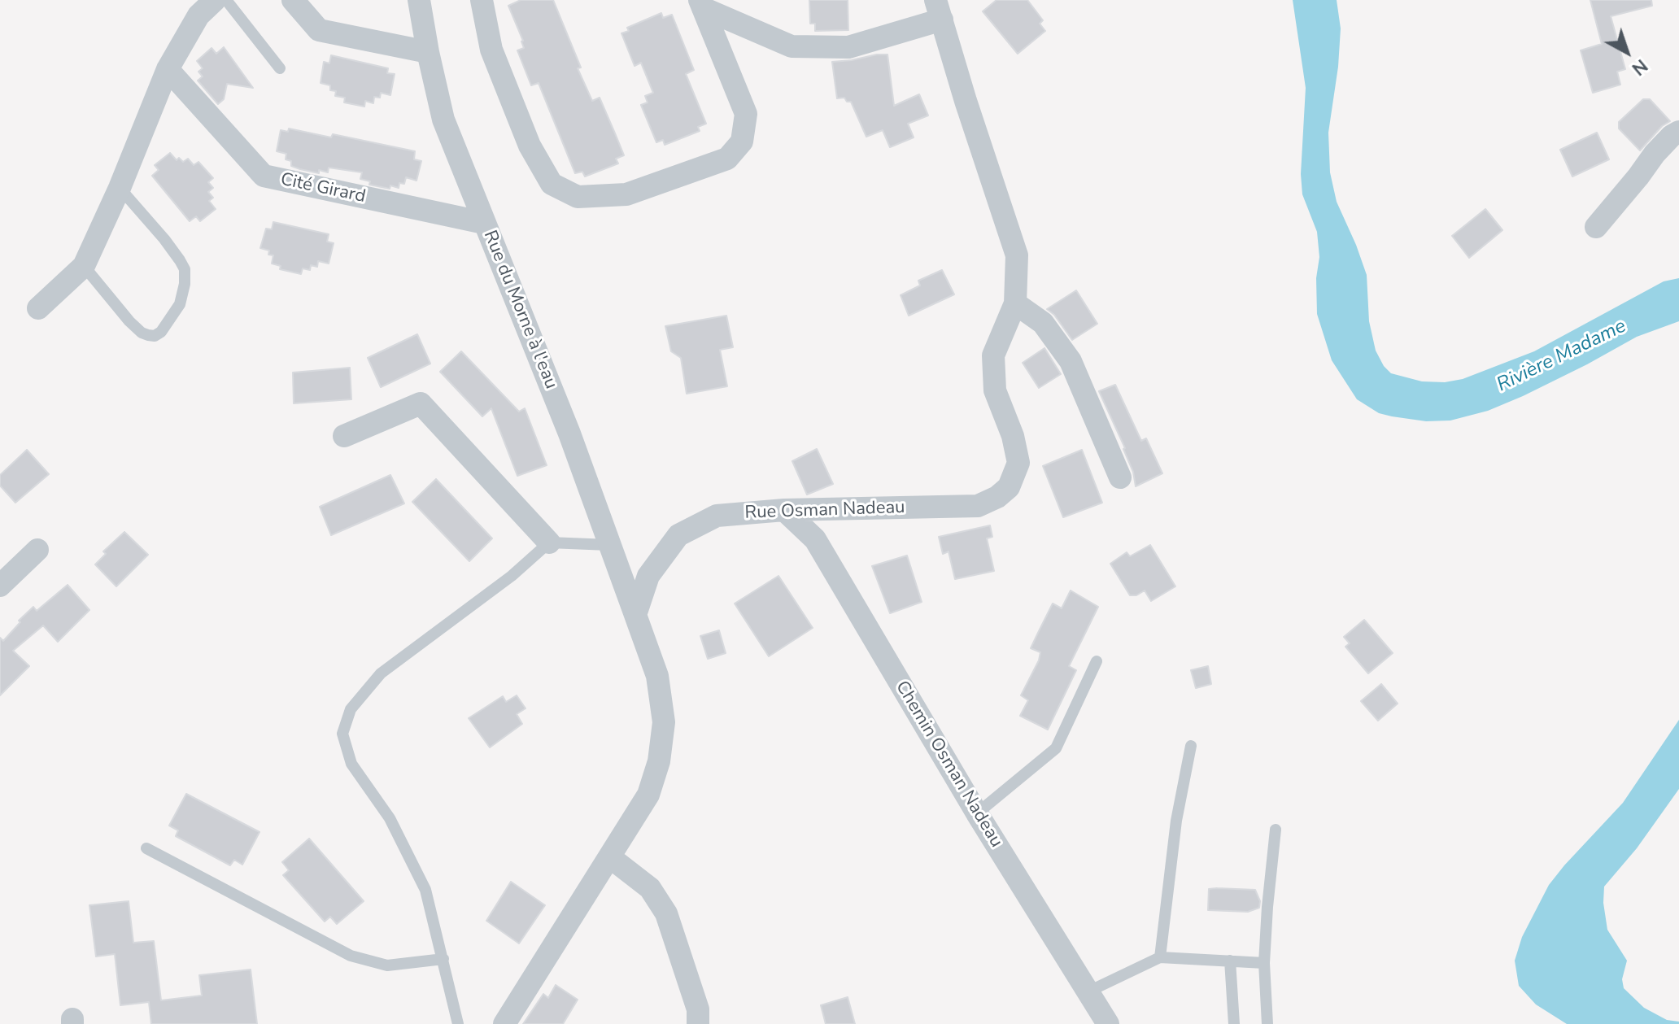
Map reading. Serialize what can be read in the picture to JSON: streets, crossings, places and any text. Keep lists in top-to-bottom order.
{
  "streets": {
    "street": [
      "Cité Girard",
      "Rue du Morne à l'eau",
      "Rue Osman Nadeau",
      "Chemin Osman Nadeau"
    ]
  },
  "crossings": [
    ["Cité Girard", "Rue du Morne à l'eau"],
    ["Rue du Morne à l'eau", "Rue Osman Nadeau"],
    ["Rue Osman Nadeau", "Chemin Osman Nadeau"]
  ],
  "water": ["Rivière Madame"],
  "north": "bottom right"
}
